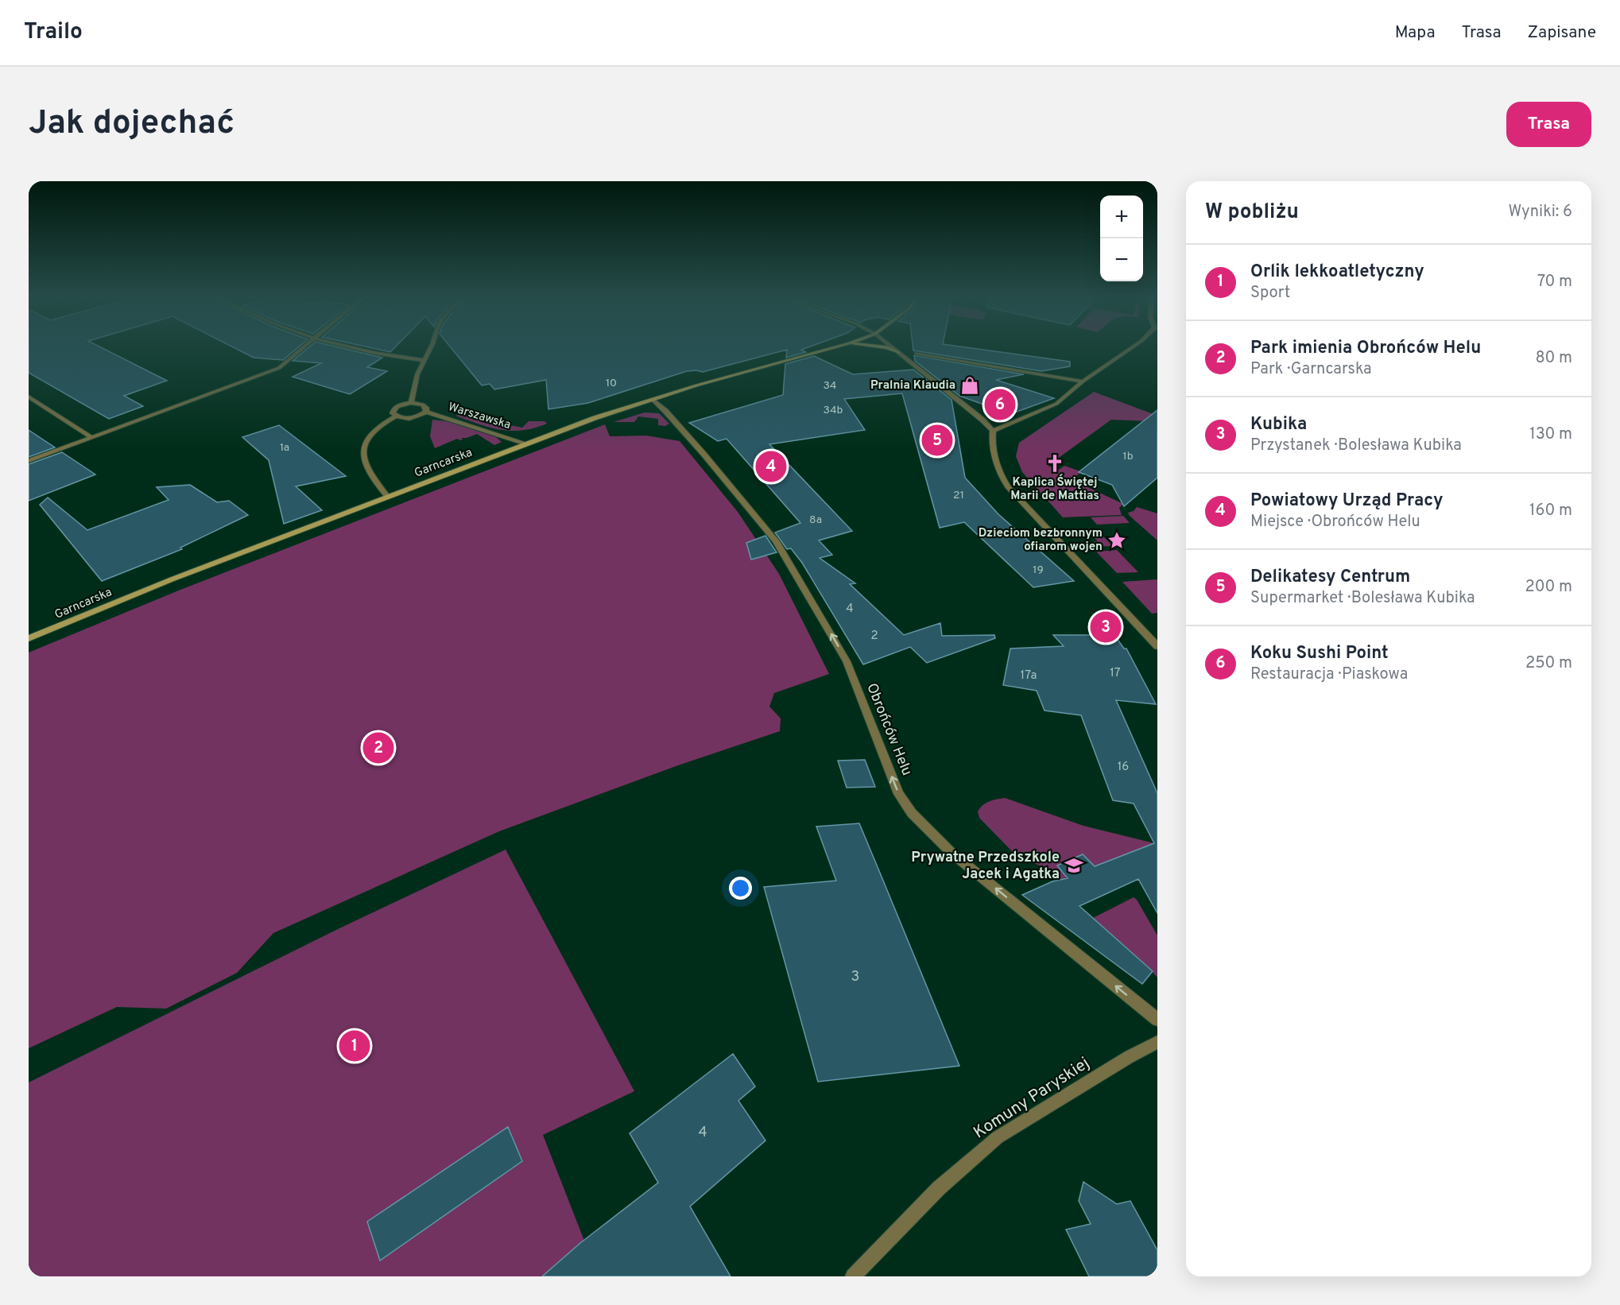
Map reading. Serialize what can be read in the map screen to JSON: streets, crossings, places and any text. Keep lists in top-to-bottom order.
{
  "streets": {
    "street": [
      "Warszawska",
      "Garncarska",
      "Obrońców Helu",
      "Komuny Paryskiej"
    ]
  },
  "crossings": [
    ["Warszawska", "Garncarska"],
    ["Garncarska", "Obrońców Helu"]
  ],
  "one_way": ["Obrońców Helu"],
  "places": {
    "shop": ["Pralnia Klaudia"],
    "church": ["Kaplica Świętej Marii de Mattias"],
    "place": ["Dzieciom bezbronnym ofiarom wojen"],
    "school or university": ["Prywatne Przedszkole Jacek i Agatka"]
  },
  "house_numbers": [
    "10",
    "34",
    "34b",
    "1a",
    "1b",
    "21",
    "8a",
    "19",
    "4",
    "2",
    "17",
    "17a",
    "16",
    "3",
    "4"
  ],
  "page": {
    "header": "Trailo",
    "nav": ["Mapa", "Trasa", "Zapisane"],
    "buttons": "Trasa",
    "title": "Jak dojechać",
    "heading": ["W pobliżu", "Wyniki: 6"],
    "map_buttons": ["+", "−"],
    "list": [
      {
        "mark": "1",
        "name": "Orlik lekkoatletyczny",
        "note": "Sport",
        "value": "70 m"
      },
      {
        "mark": "2",
        "name": "Park imienia Obrońców Helu",
        "note": "Park · Garncarska",
        "value": "80 m"
      },
      {
        "mark": "3",
        "name": "Kubika",
        "note": "Przystanek · Bolesława Kubika",
        "value": "130 m"
      },
      {
        "mark": "4",
        "name": "Powiatowy Urząd Pracy",
        "note": "Miejsce · Obrońców Helu",
        "value": "160 m"
      },
      {
        "mark": "5",
        "name": "Delikatesy Centrum",
        "note": "Supermarket · Bolesława Kubika",
        "value": "200 m"
      },
      {
        "mark": "6",
        "name": "Koku Sushi Point",
        "note": "Restauracja · Piaskowa",
        "value": "250 m"
      }
    ],
    "pins": [
      "6",
      "5",
      "4",
      "3",
      "2",
      "1"
    ]
  }
}
